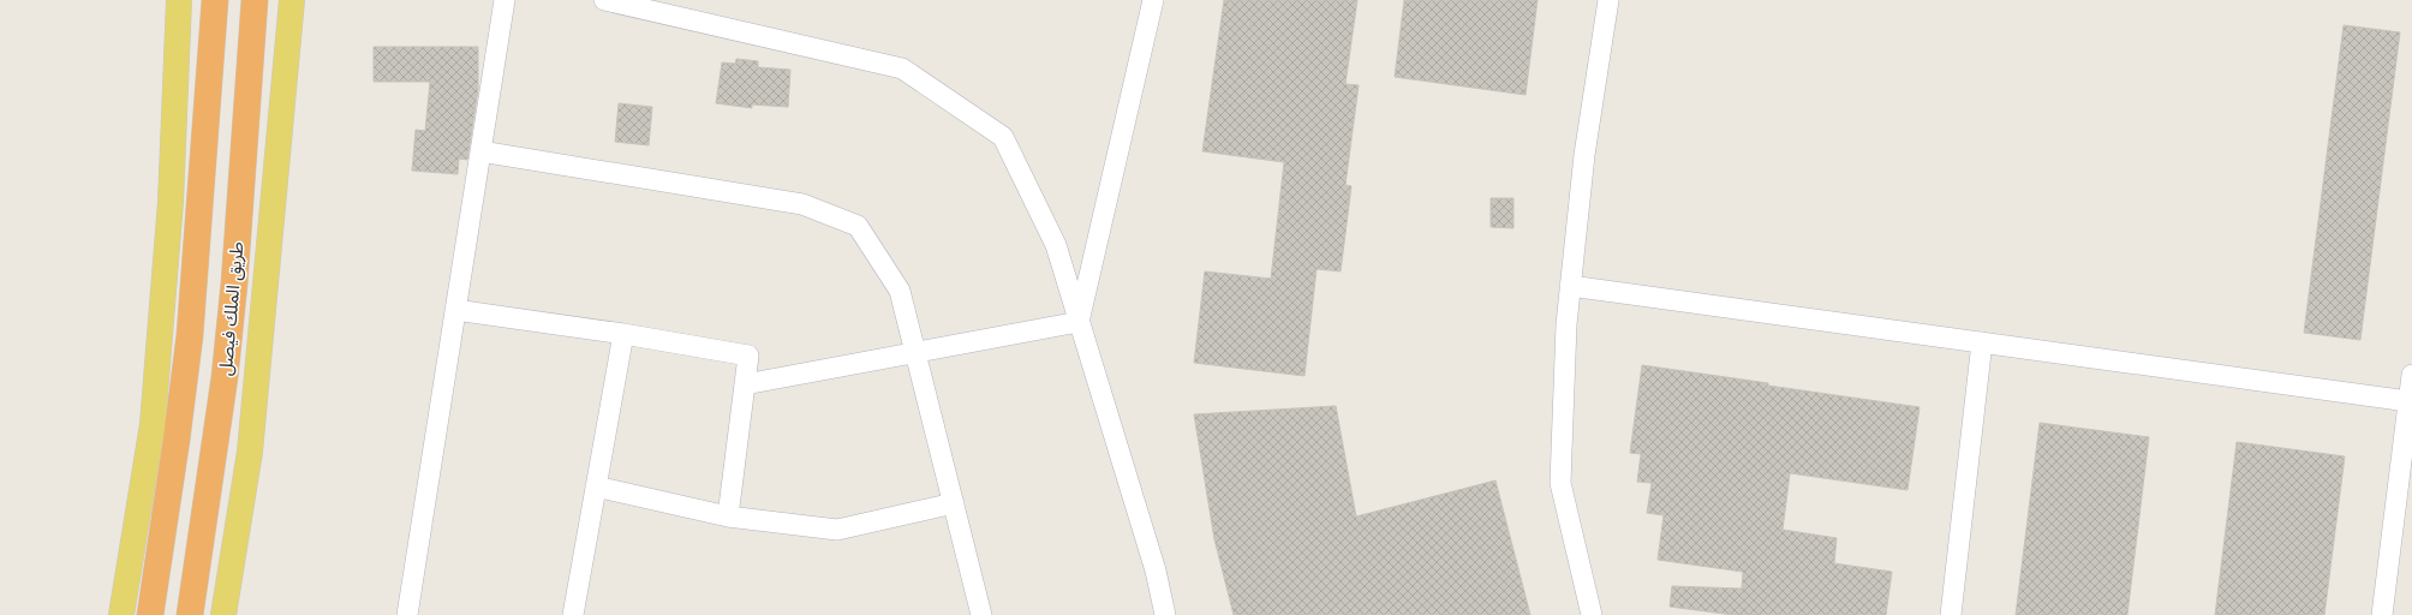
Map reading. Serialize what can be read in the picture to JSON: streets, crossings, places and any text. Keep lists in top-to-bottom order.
{
  "streets": {
    "highway": ["طريق الملك فيصل"]
  }
}
